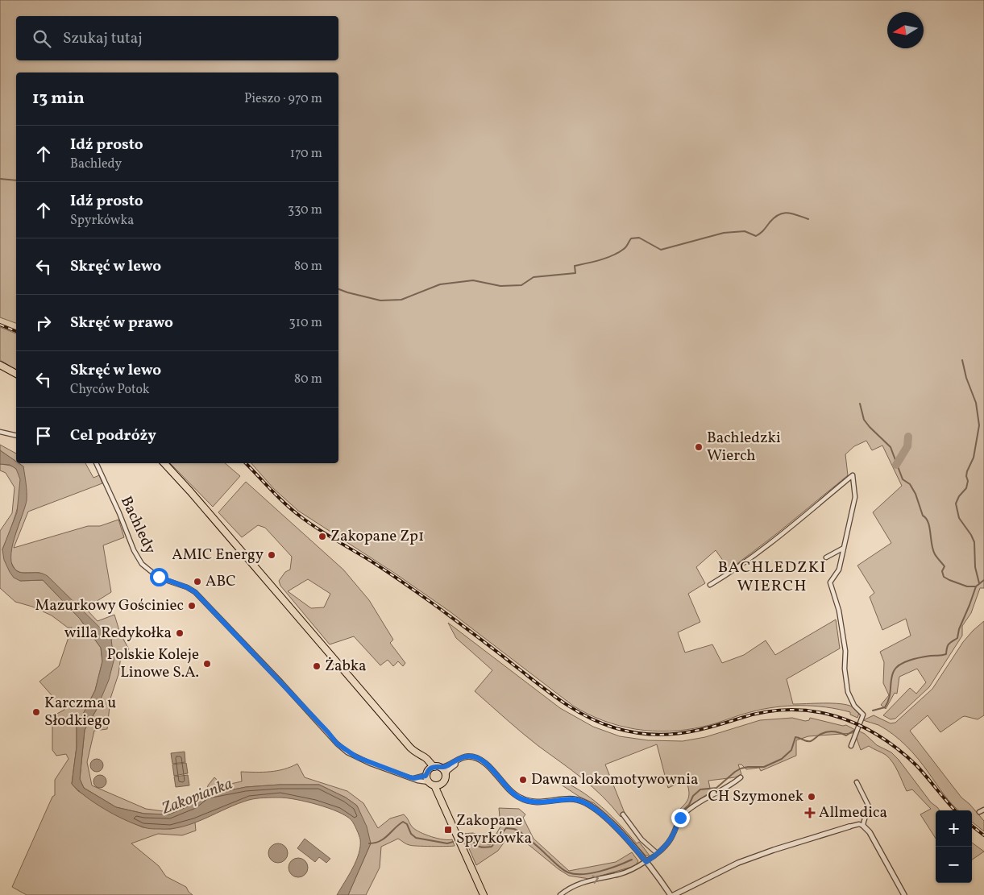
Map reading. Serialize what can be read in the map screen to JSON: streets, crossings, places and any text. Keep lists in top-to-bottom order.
{
  "streets": {
    "street": ["Bachledy"]
  },
  "districts": ["BACHLEDZKI WIERCH"],
  "water": ["Zakopianka"],
  "places": {
    "other": [
      "Bachledzki Wierch",
      "Zakopane Zp1",
      "AMIC Energy",
      "ABC",
      "Mazurkowy Gościniec",
      "willa Redykołka",
      "Polskie Koleje Linowe S.A.",
      "Żabka",
      "Karczma u Słodkiego",
      "Dawna lokomotywownia",
      "CH Szymonek"
    ],
    "health": ["Allmedica"],
    "transit": ["Zakopane Spyrkówka"]
  },
  "north": "left",
  "page": {
    "search": "Szukaj tutaj",
    "heading": ["13 min", "Pieszo · 970 m"],
    "list": [
      ["Idź prosto", "Bachledy", "170 m"],
      ["Idź prosto", "Spyrkówka", "330 m"],
      ["Skręć w lewo", "80 m"],
      ["Skręć w prawo", "310 m"],
      ["Skręć w lewo", "Chyców Potok", "80 m"],
      "Cel podróży"
    ],
    "map_buttons": ["+", "−"]
  }
}
